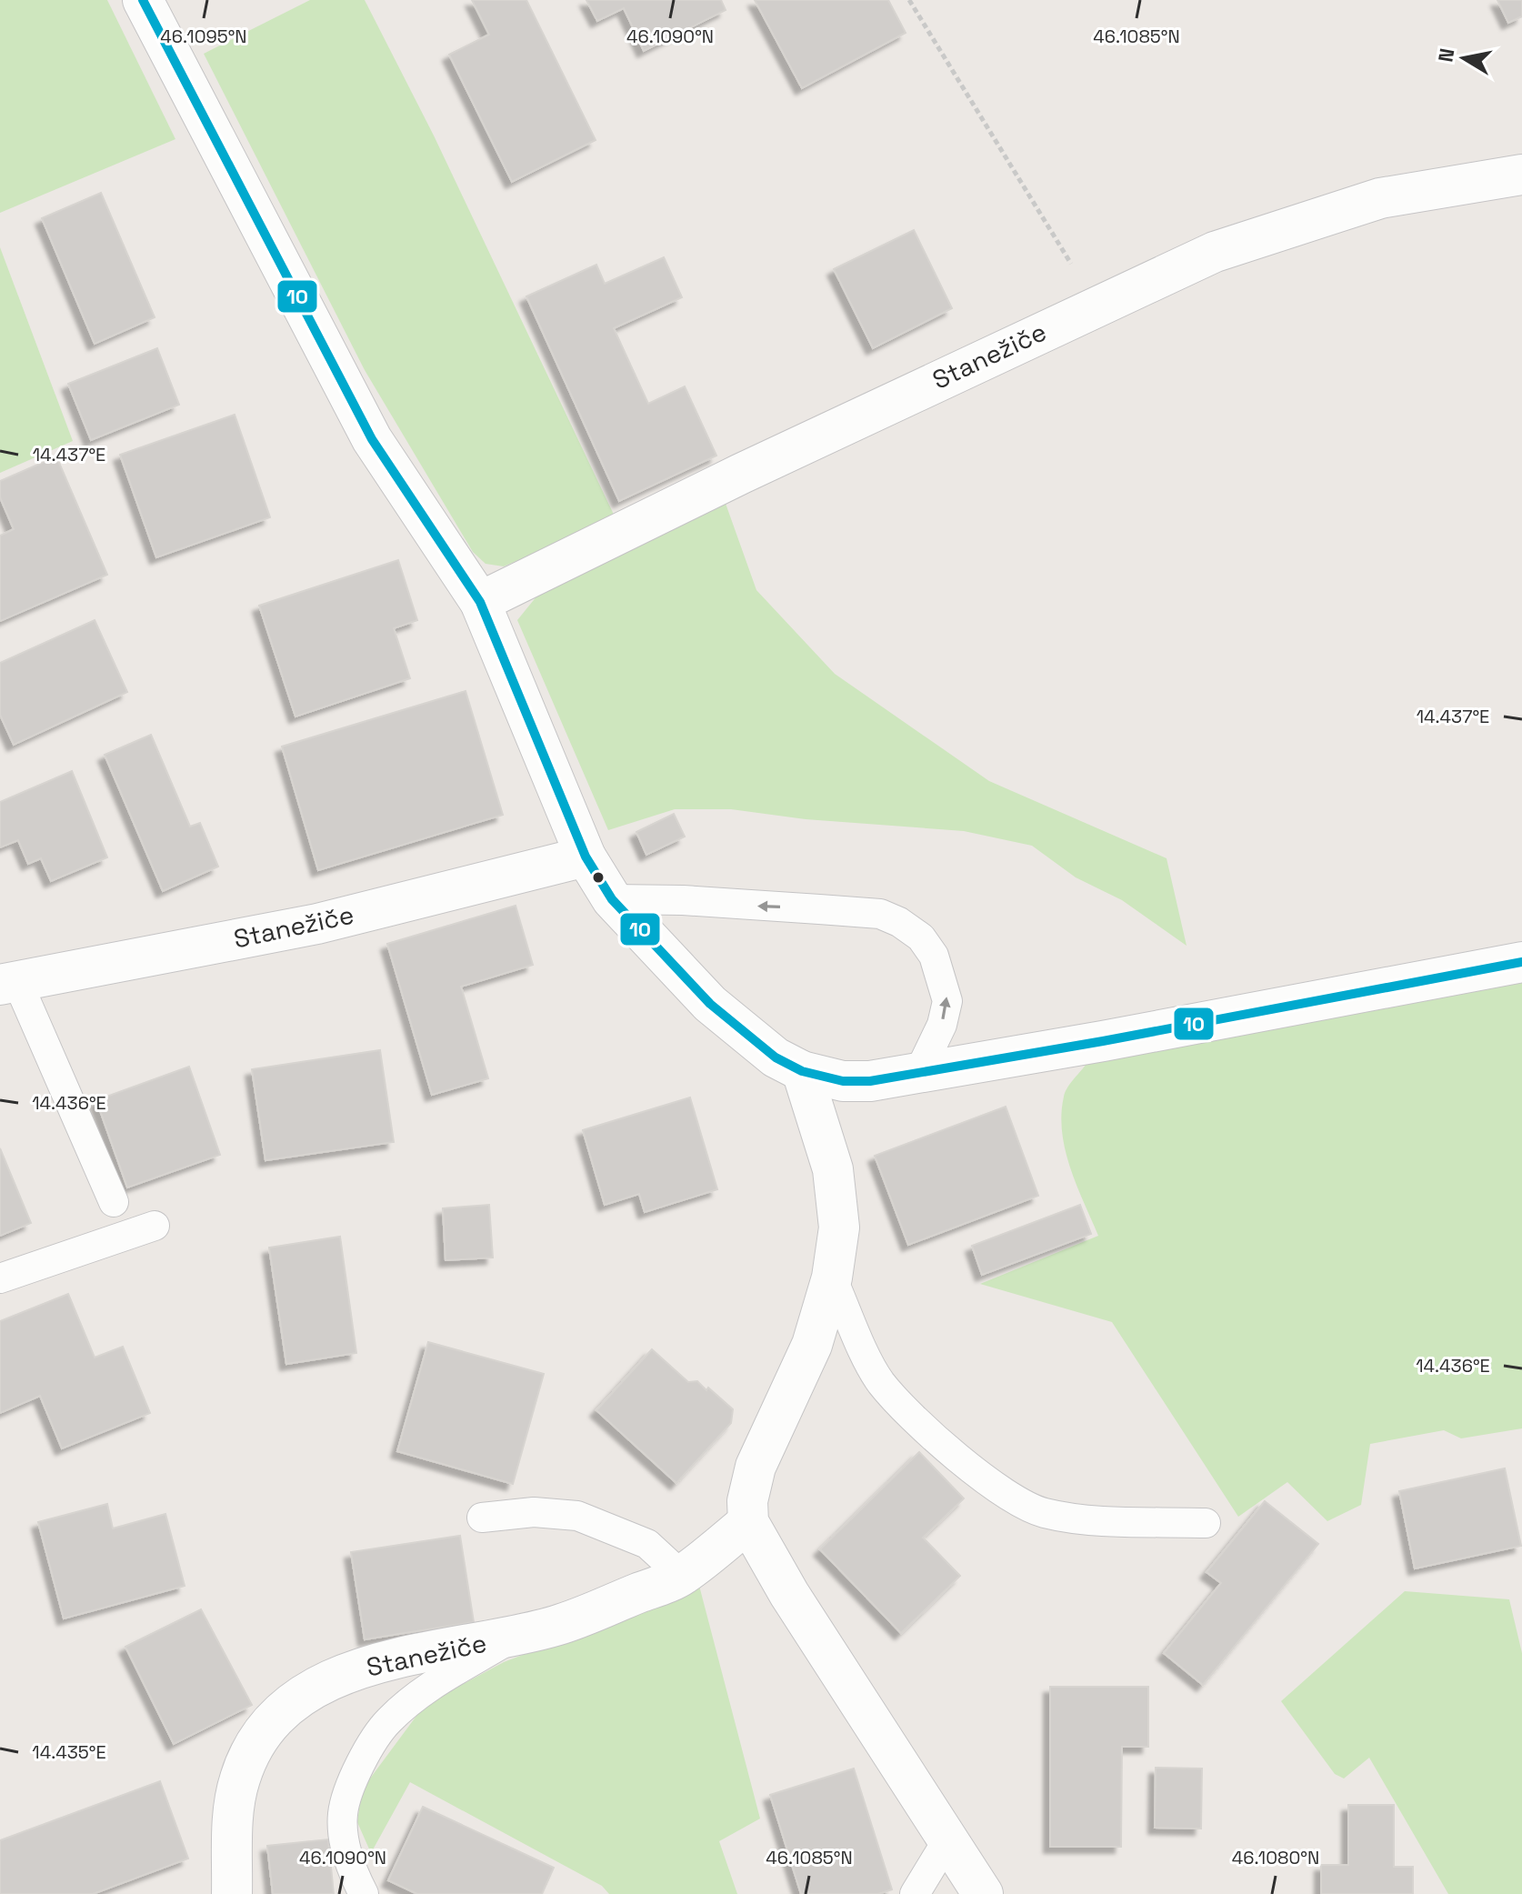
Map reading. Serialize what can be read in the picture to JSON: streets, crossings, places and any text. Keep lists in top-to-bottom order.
{
  "streets": {
    "street": ["Stanežiče"]
  },
  "lines": ["transit line 10"],
  "north": "left",
  "coordinates": [
    "46.1090°N",
    "46.1085°N",
    "46.1095°N",
    "14.437°E",
    "14.436°E",
    "14.435°E",
    "46.1080°N"
  ]
}
